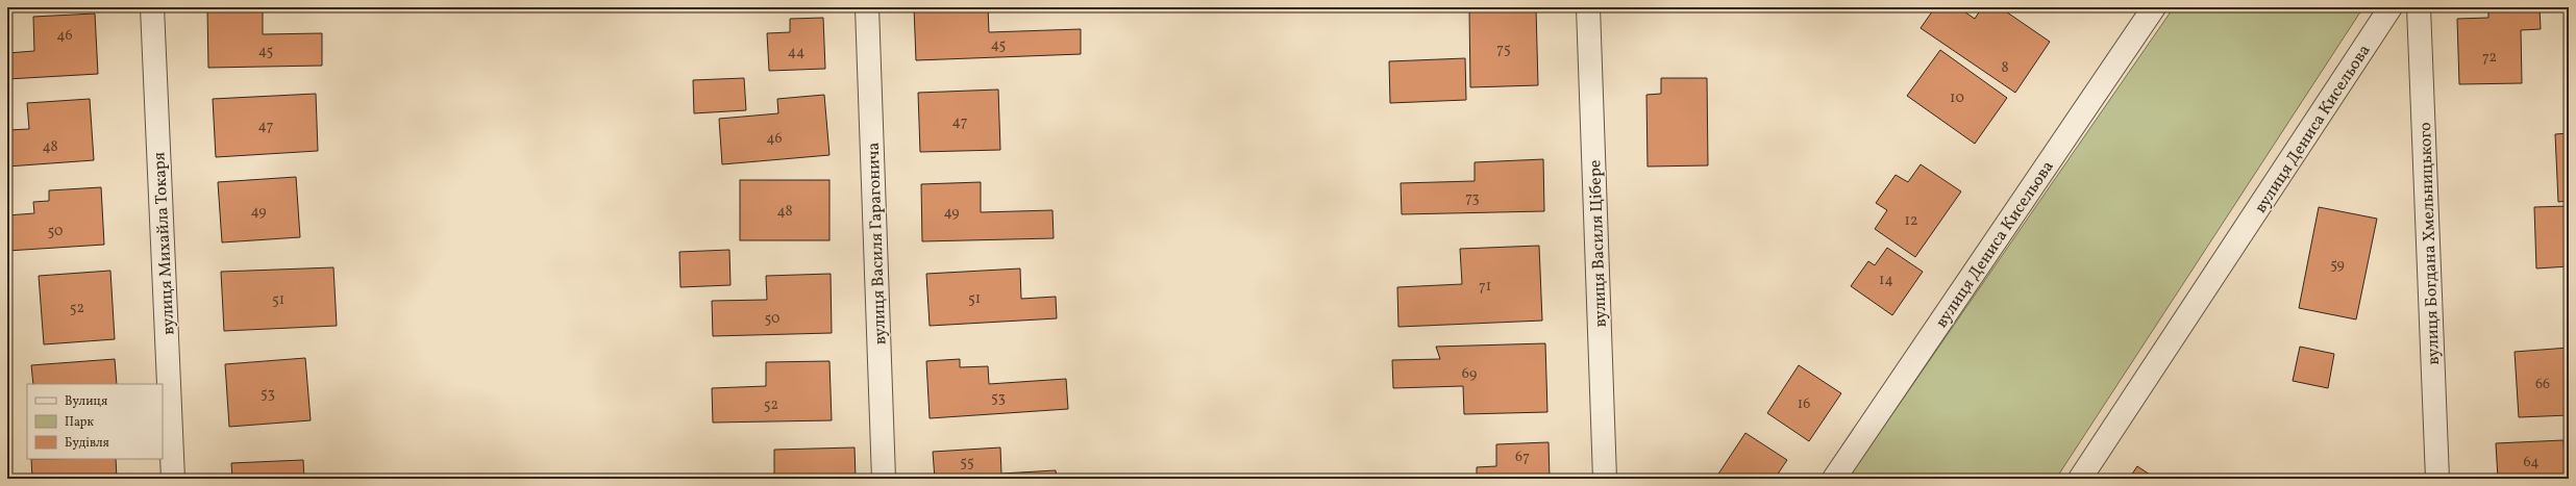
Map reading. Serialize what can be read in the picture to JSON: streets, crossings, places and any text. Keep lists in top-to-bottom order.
{
  "streets": {
    "street": [
      "вулиця Дениса Кисельова",
      "вулиця Михайла Токаря",
      "вулиця Василя Гарагонича",
      "вулиця Василя Цібере",
      "вулиця Богдана Хмельницького"
    ]
  },
  "house_numbers": [
    "46",
    "45",
    "75",
    "45",
    "44",
    "72",
    "8",
    "10",
    "47",
    "47",
    "46",
    "48",
    "73",
    "49",
    "48",
    "49",
    "12",
    "50",
    "59",
    "14",
    "71",
    "51",
    "51",
    "52",
    "50",
    "69",
    "66",
    "53",
    "53",
    "16",
    "52",
    "67",
    "55",
    "64"
  ],
  "legend": ["Вулиця", "Парк", "Будівля"]
}
